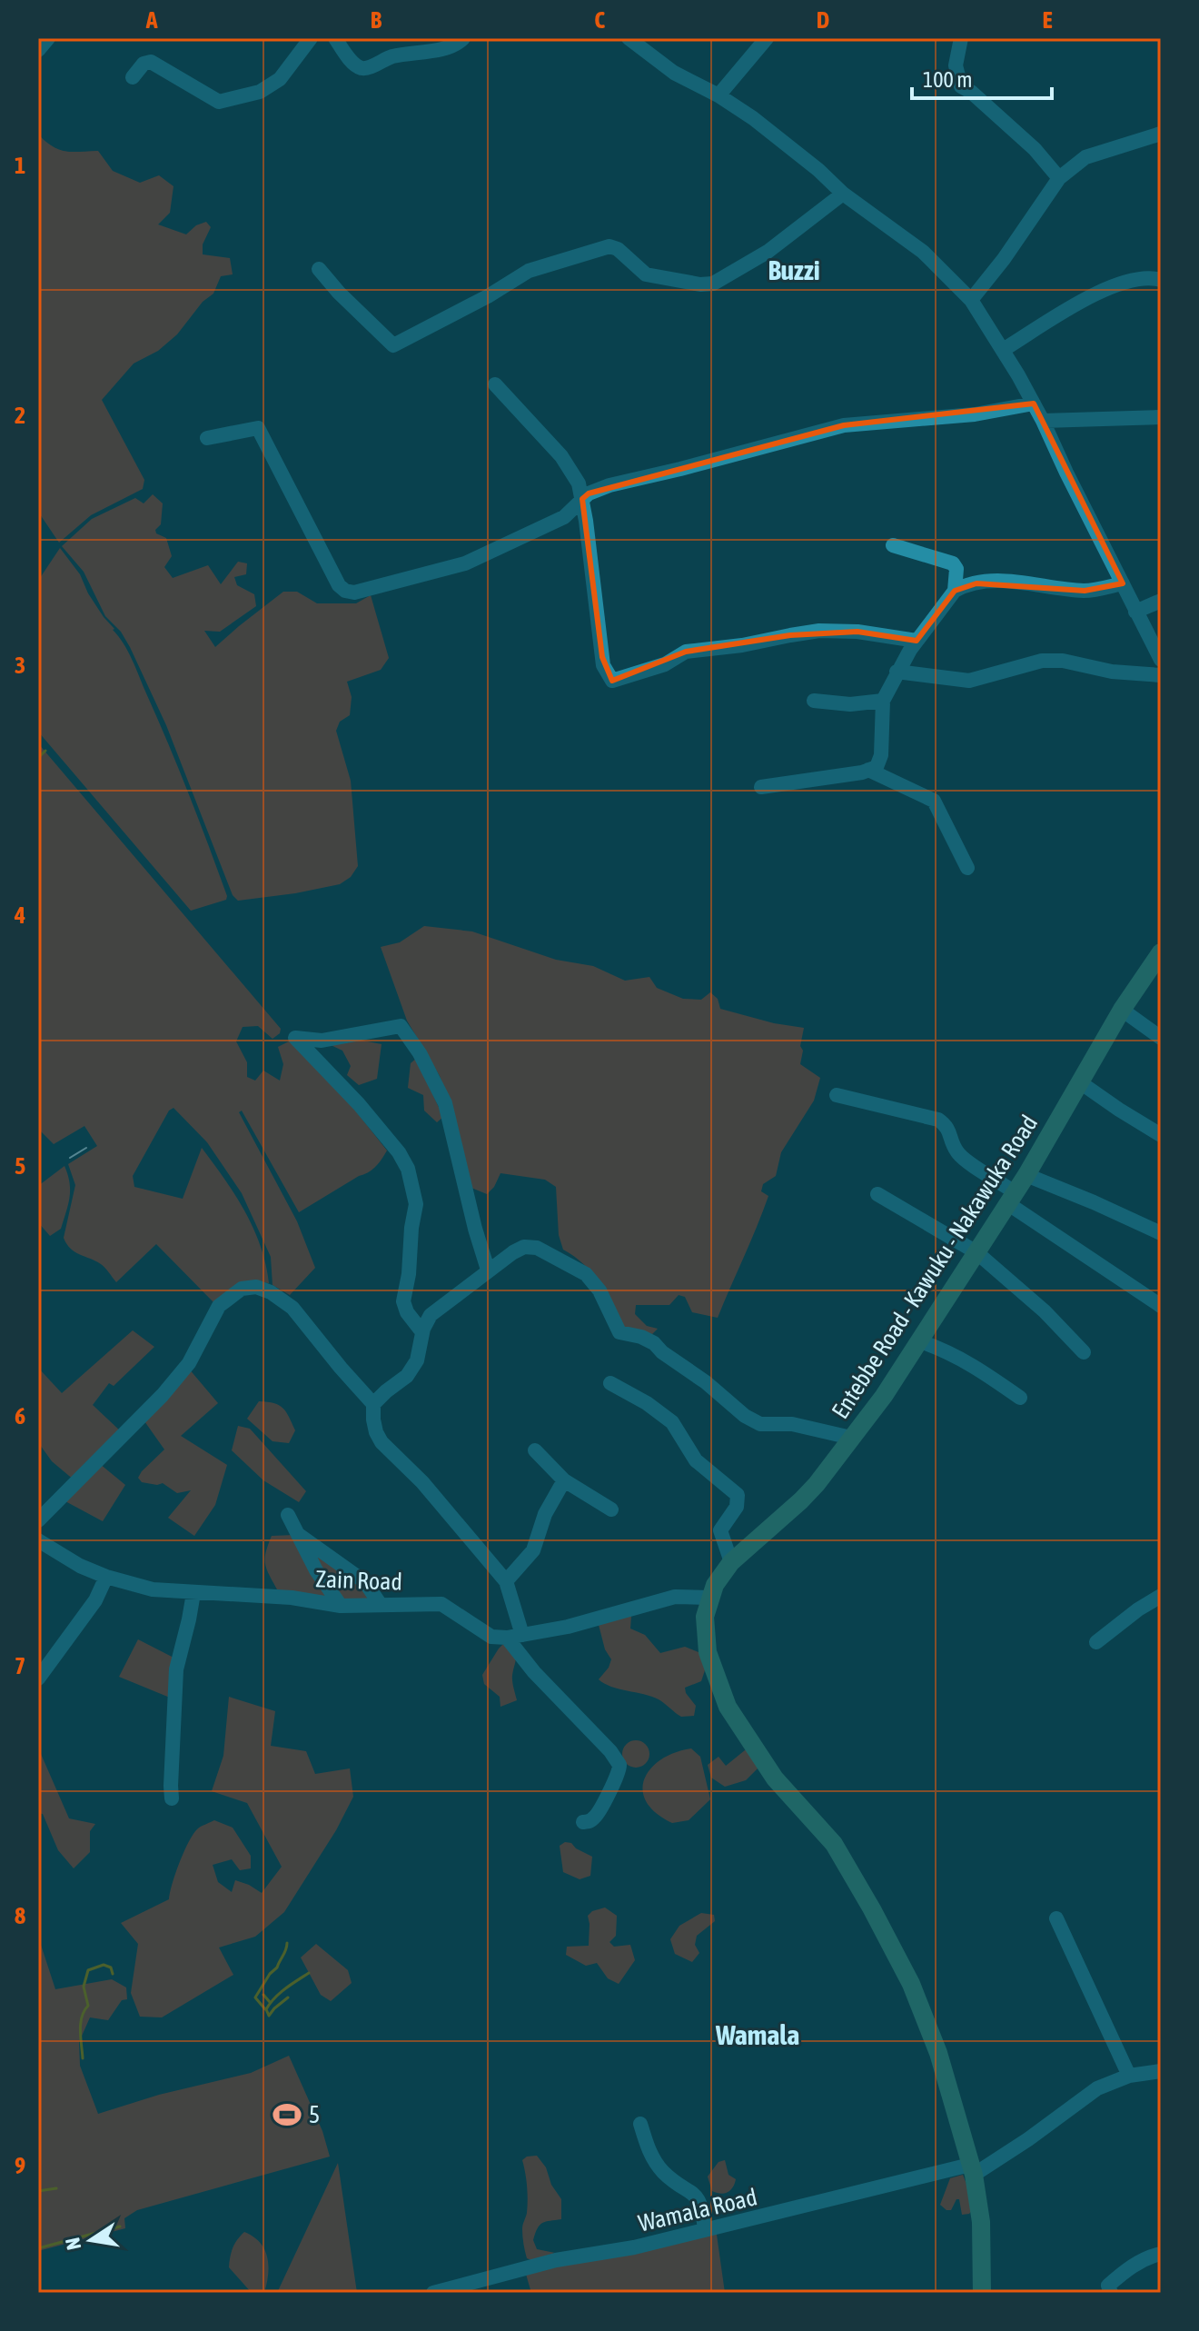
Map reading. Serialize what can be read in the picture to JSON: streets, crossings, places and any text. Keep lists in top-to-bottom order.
{
  "streets": {
    "main road": ["Entebbe Road - Kawuku - Nakawuka Road"],
    "street": ["Zain Road", "Wamala Road"]
  },
  "crossings": [
    ["Entebbe Road - Kawuku - Nakawuka Road", "Wamala Road"]
  ],
  "districts": ["Buzzi", "Wamala"],
  "places": {
    "sports": ["5"]
  },
  "scale_bar": "100 m",
  "north": "left",
  "grid": {
    "columns": [
      "A",
      "B",
      "C",
      "D",
      "E"
    ],
    "rows": [
      "1",
      "2",
      "3",
      "4",
      "5",
      "6",
      "7",
      "8",
      "9"
    ]
  }
}
